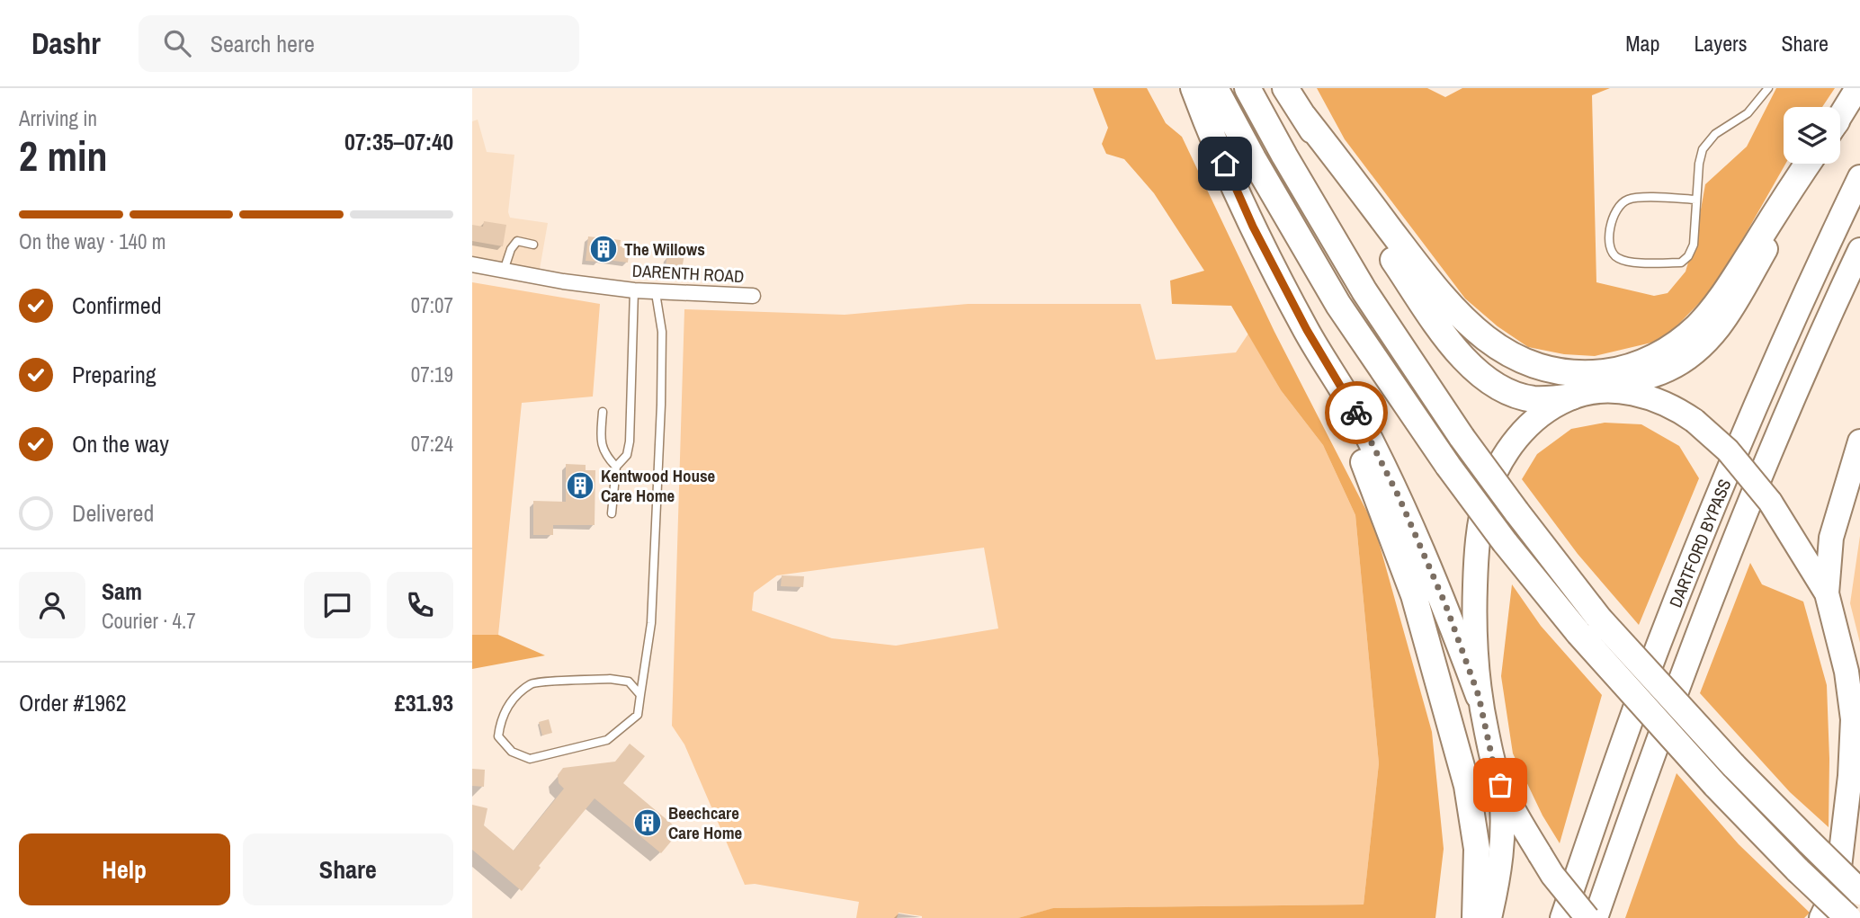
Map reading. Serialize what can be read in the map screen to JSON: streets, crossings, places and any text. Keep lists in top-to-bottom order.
{
  "streets": {
    "highway": ["DARTFORD BYPASS"],
    "street": ["DARENTH ROAD"]
  },
  "places": {
    "building": ["The Willows", "Kentwood House Care Home", "Beechcare Care Home"]
  },
  "page": {
    "header": "Dashr",
    "search": "Search here",
    "nav": ["Map", "Layers", "Share"],
    "heading": ["2 min", "Arriving in", "07:35–07:40"],
    "panel": [
      "Sam",
      "Courier · 4.7",
      "Order #1962",
      "£31.93"
    ],
    "bar": "On the way · 140 m",
    "list": [
      ["Confirmed", "07:07"],
      ["Preparing", "07:19"],
      ["On the way", "07:24"],
      "Delivered"
    ],
    "buttons": ["Help", "Share"]
  }
}
